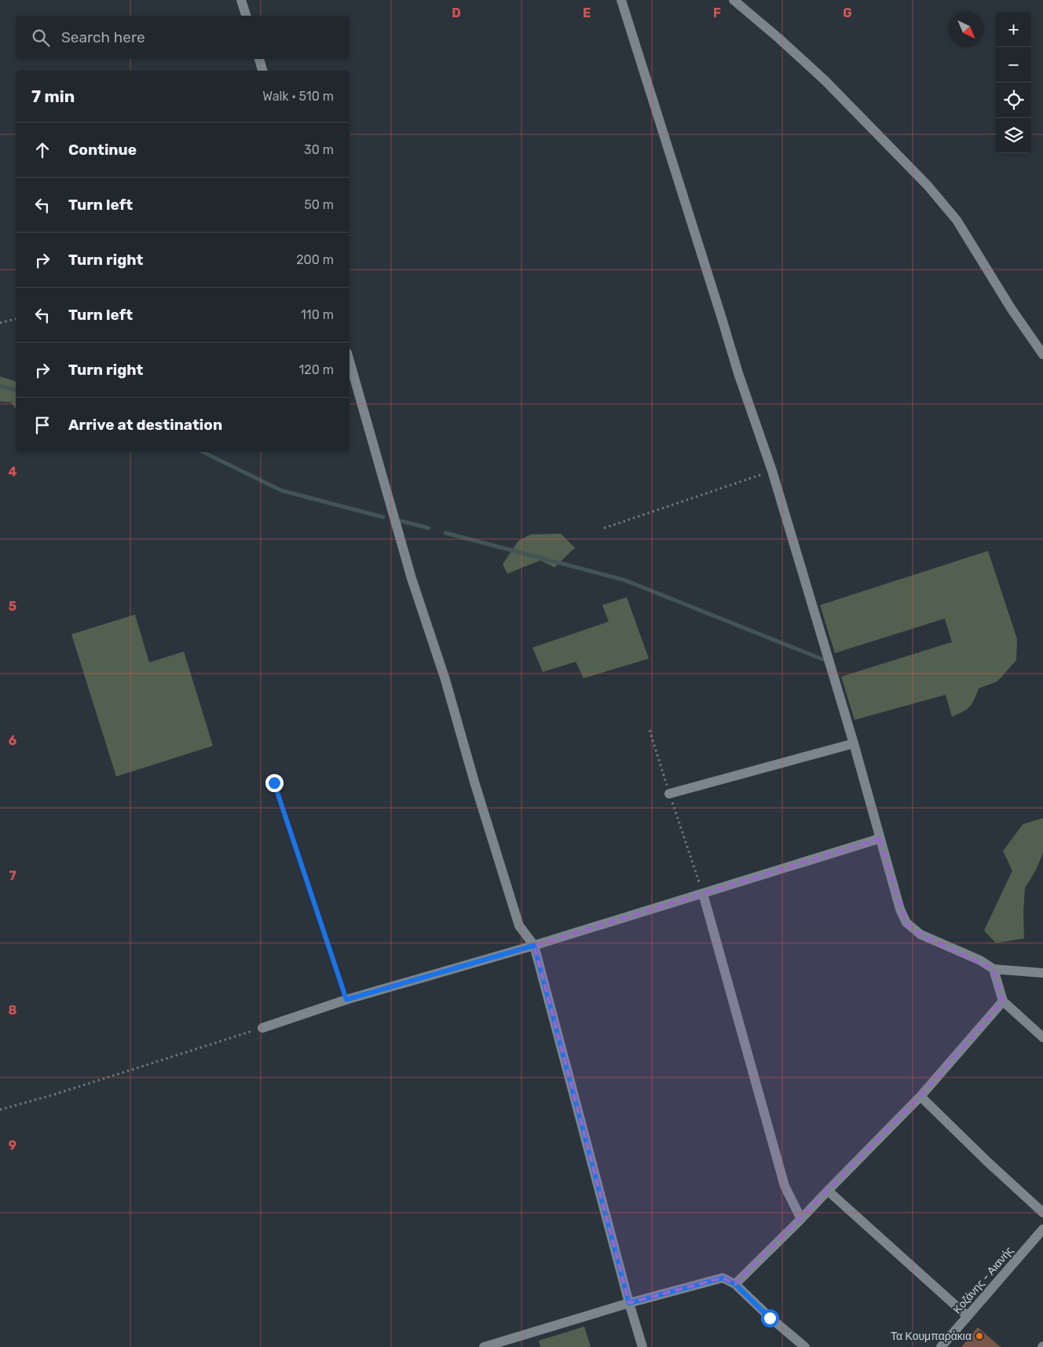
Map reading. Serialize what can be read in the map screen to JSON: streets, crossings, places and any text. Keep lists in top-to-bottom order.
{
  "streets": {
    "street": ["Κοζάνης - Αιανής"]
  },
  "places": ["Τα Κουμπαράκια"],
  "north": "bottom right",
  "page": {
    "map_buttons": ["+", "−"],
    "search": "Search here",
    "heading": ["7 min", "Walk · 510 m"],
    "list": [
      ["Continue", "30 m"],
      ["Turn left", "50 m"],
      ["Turn right", "200 m"],
      ["Turn left", "110 m"],
      ["Turn right", "120 m"],
      "Arrive at destination"
    ]
  },
  "grid": {
    "columns": [
      "D",
      "E",
      "F",
      "G"
    ],
    "rows": [
      "4",
      "5",
      "6",
      "7",
      "8",
      "9"
    ]
  }
}
